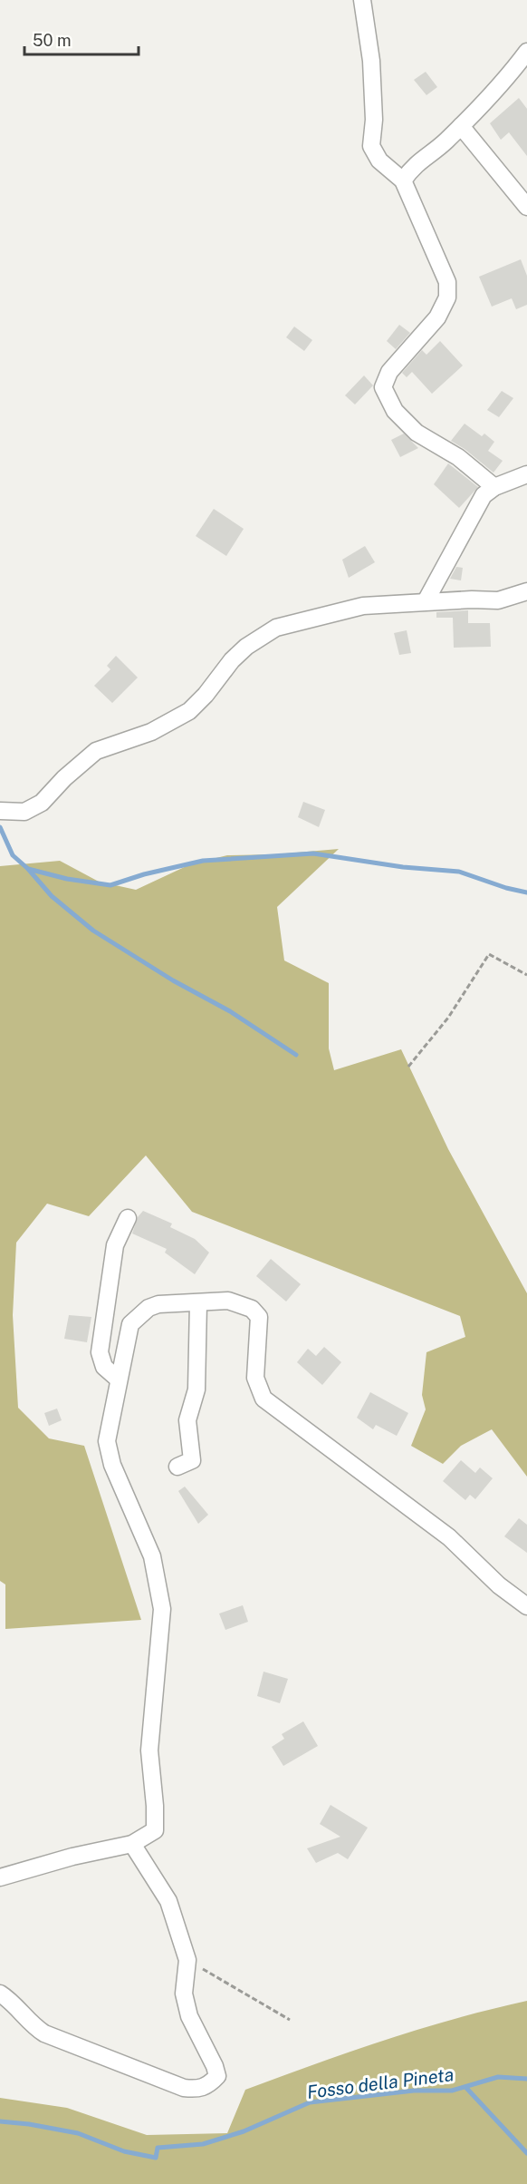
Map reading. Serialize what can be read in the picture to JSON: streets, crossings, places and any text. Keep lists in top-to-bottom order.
{
  "water": ["Fosso della Pineta"],
  "scale_bar": "50 m"
}
